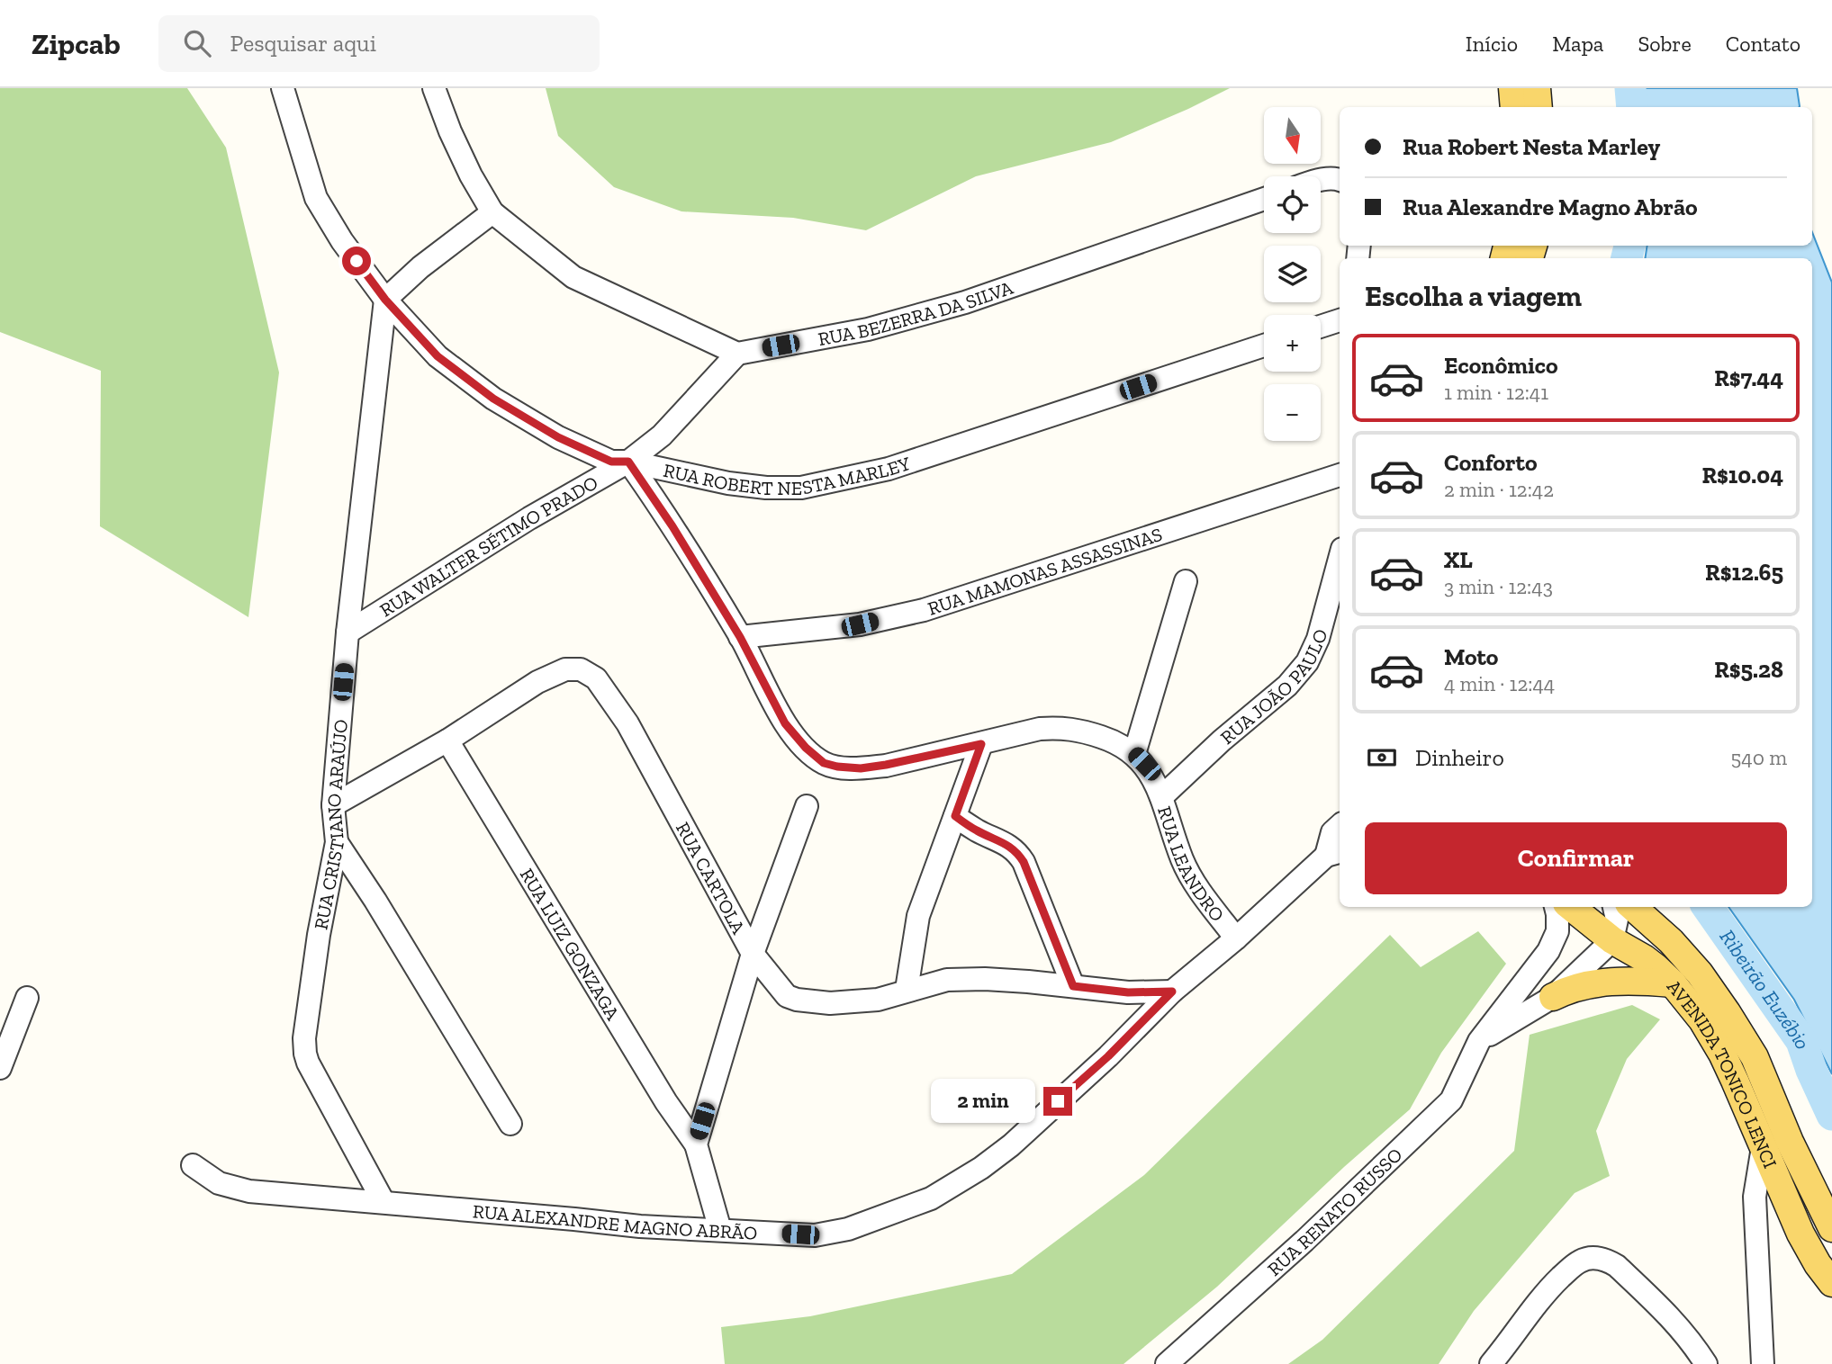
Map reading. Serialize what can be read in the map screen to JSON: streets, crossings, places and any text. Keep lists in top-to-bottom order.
{
  "streets": {
    "main road": ["AVENIDA TONICO LENCI"],
    "street": [
      "RUA BEZERRA DA SILVA",
      "RUA ROBERT NESTA MARLEY",
      "RUA WALTER SÉTIMO PRADO",
      "RUA MAMONAS ASSASSINAS",
      "RUA JOÃO PAULO",
      "RUA CRISTIANO ARAÚJO",
      "RUA LEANDRO",
      "RUA CARTOLA",
      "RUA LUIZ GONZAGA",
      "RUA RENATO RUSSO",
      "RUA ALEXANDRE MAGNO ABRÃO"
    ]
  },
  "crossings": [
    ["RUA BEZERRA DA SILVA", "RUA WALTER SÉTIMO PRADO"],
    ["RUA ROBERT NESTA MARLEY", "RUA WALTER SÉTIMO PRADO"],
    ["RUA ROBERT NESTA MARLEY", "RUA CRISTIANO ARAÚJO"],
    ["RUA ROBERT NESTA MARLEY", "RUA LEANDRO"],
    ["RUA WALTER SÉTIMO PRADO", "RUA CRISTIANO ARAÚJO"],
    ["RUA WALTER SÉTIMO PRADO", "RUA LEANDRO"],
    ["RUA MAMONAS ASSASSINAS", "RUA LEANDRO"],
    ["RUA JOÃO PAULO", "RUA LEANDRO"],
    ["RUA CRISTIANO ARAÚJO", "RUA CARTOLA"],
    ["RUA CRISTIANO ARAÚJO", "RUA ALEXANDRE MAGNO ABRÃO"],
    ["RUA LEANDRO", "RUA ALEXANDRE MAGNO ABRÃO"],
    ["RUA CARTOLA", "RUA LUIZ GONZAGA"],
    ["RUA CARTOLA", "RUA ALEXANDRE MAGNO ABRÃO"],
    ["RUA LUIZ GONZAGA", "RUA ALEXANDRE MAGNO ABRÃO"]
  ],
  "water": ["Ribeirão Euzébio"],
  "north": "bottom",
  "page": {
    "header": "Zipcab",
    "search": "Pesquisar aqui",
    "nav": [
      "Início",
      "Mapa",
      "Sobre",
      "Contato"
    ],
    "map_buttons": ["+", "−"],
    "banner": ["Rua Robert Nesta Marley", "Rua Alexandre Magno Abrão"],
    "heading": "Escolha a viagem",
    "list": [
      {
        "name": "Econômico",
        "note": "1 min · 12:41",
        "value": "R$7.44"
      },
      {
        "name": "Conforto",
        "note": "2 min · 12:42",
        "value": "R$10.04"
      },
      {
        "name": "XL",
        "note": "3 min · 12:43",
        "value": "R$12.65"
      },
      {
        "name": "Moto",
        "note": "4 min · 12:44",
        "value": "R$5.28"
      }
    ],
    "pay": ["Dinheiro", "540 m"],
    "buttons": "Confirmar",
    "bubble": "2 min"
  }
}
